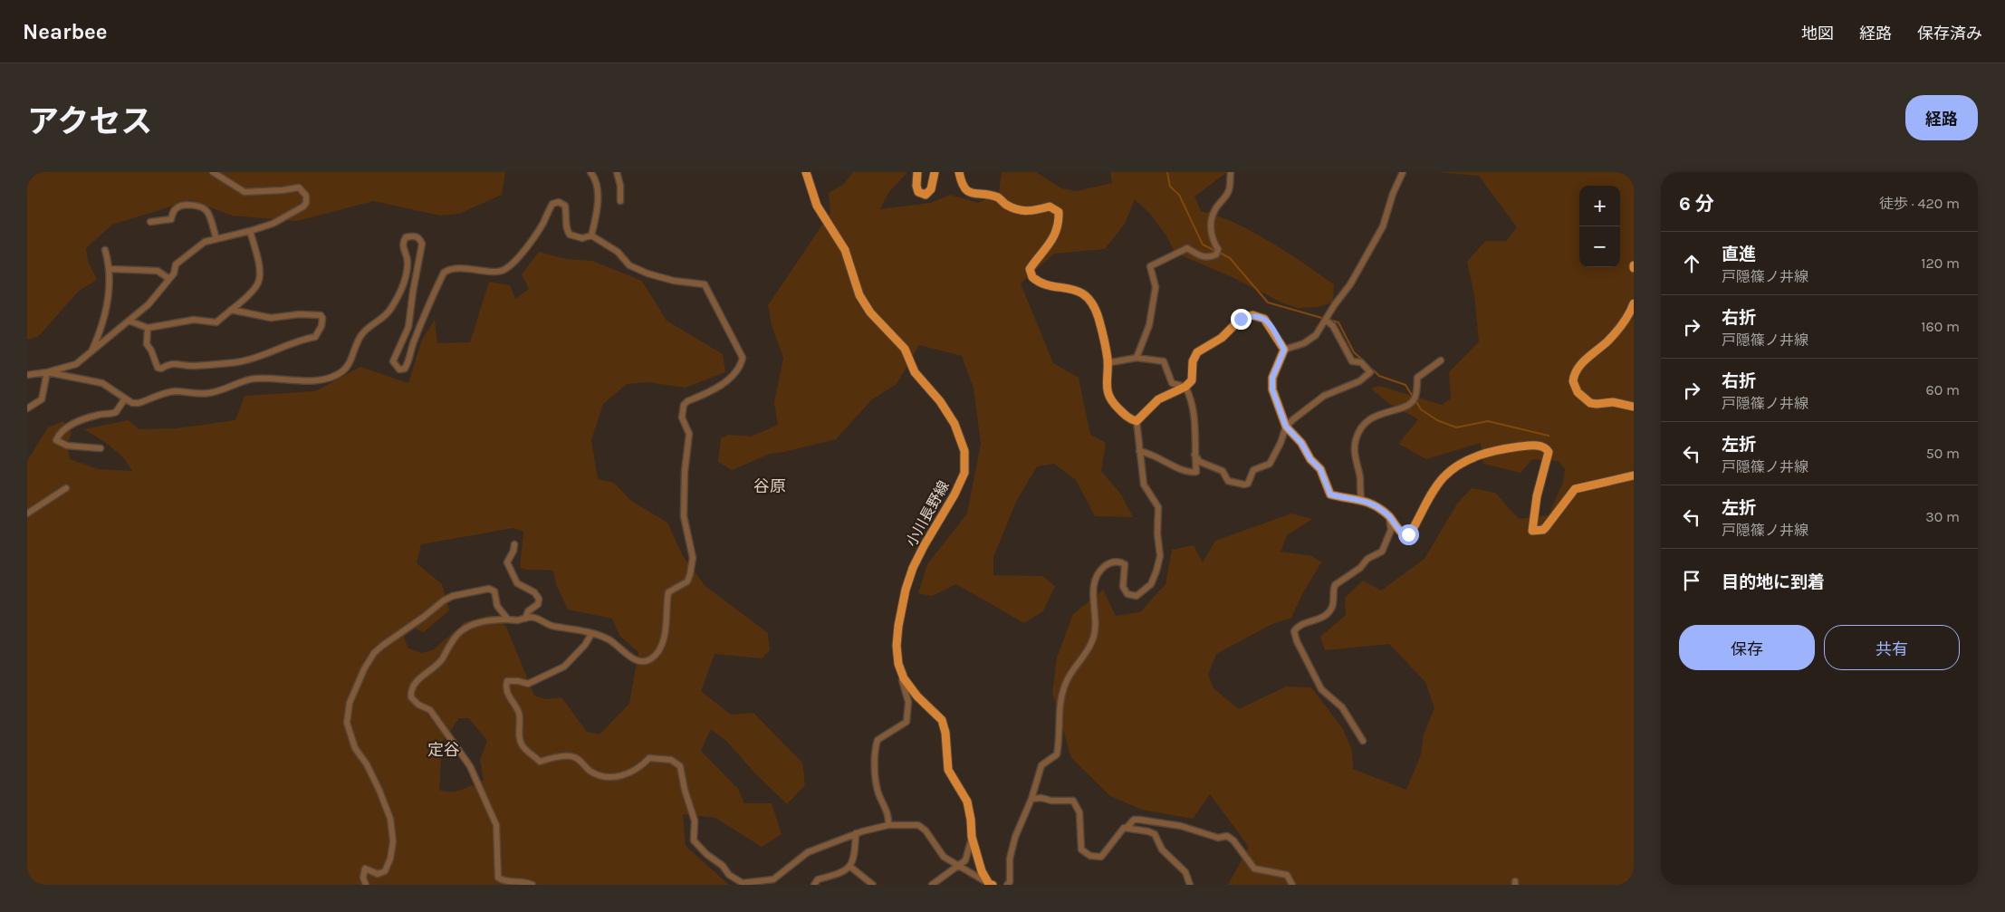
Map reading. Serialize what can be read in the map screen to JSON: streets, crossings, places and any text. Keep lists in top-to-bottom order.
{
  "streets": {
    "main road": ["小川長野線"]
  },
  "districts": ["谷原", "定谷"],
  "page": {
    "header": "Nearbee",
    "nav": ["地図", "経路", "保存済み"],
    "title": "アクセス",
    "buttons": [
      "経路",
      ["保存", "共有"]
    ],
    "heading": ["6 分", "徒歩 · 420 m"],
    "map_buttons": ["+", "−"],
    "list": [
      ["直進", "戸隠篠ノ井線", "120 m"],
      ["右折", "戸隠篠ノ井線", "160 m"],
      ["右折", "戸隠篠ノ井線", "60 m"],
      ["左折", "戸隠篠ノ井線", "50 m"],
      ["左折", "戸隠篠ノ井線", "30 m"],
      "目的地に到着"
    ]
  }
}
